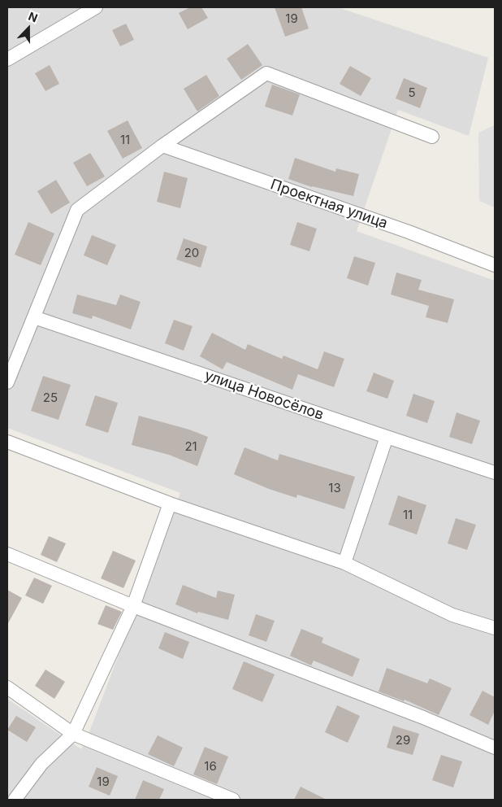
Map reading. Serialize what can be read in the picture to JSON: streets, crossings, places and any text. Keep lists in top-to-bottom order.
{
  "streets": {
    "street": ["Проектная улица", "улица Новосёлов"]
  },
  "house_numbers": [
    "19",
    "5",
    "11",
    "20",
    "25",
    "21",
    "13",
    "11",
    "29",
    "16",
    "19"
  ],
  "north": "top"
}
